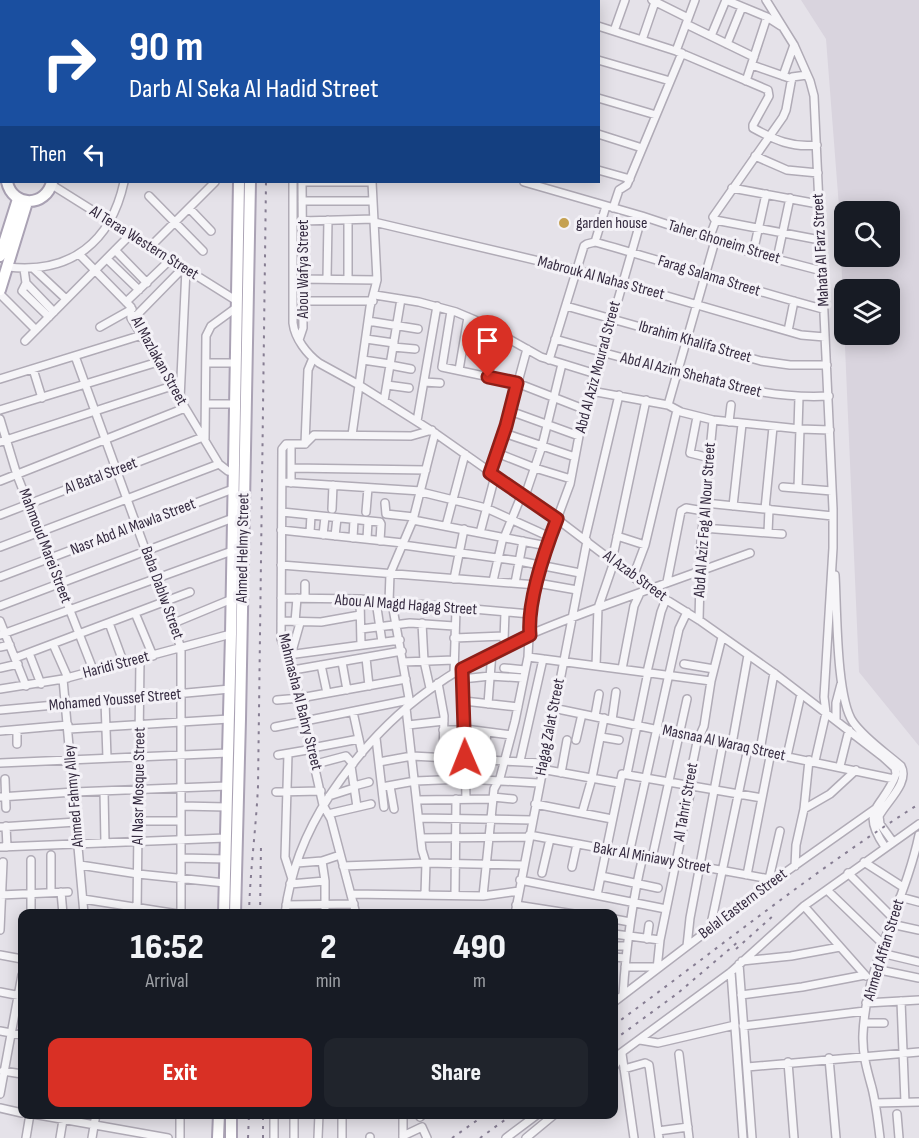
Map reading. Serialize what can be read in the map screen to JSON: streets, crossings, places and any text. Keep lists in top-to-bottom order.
{
  "streets": {
    "main road": ["Ahmed Helmy Street"],
    "street": [
      "Taher Ghoneim Street",
      "Al Teraa Western Street",
      "Mahata Al Farz Street",
      "Abou Wafya Street",
      "Farag Salama Street",
      "Mabrouk Al Nahas Street",
      "Ibrahim Khalifa Street",
      "Al Mazlakan Street",
      "Abd Al Aziz Mourad Street",
      "Abd Al Azim Shehata Street",
      "Al Batal Street",
      "Abd Al Aziz Fag Al Nour Street",
      "Nasr Abd Al Mawla Street",
      "Mahmoud Marei Street",
      "Al Azab Street",
      "Baba Dablw Street",
      "Abou Al Magd Hagag Street",
      "Haridi Street",
      "Mohamed Youssef Street",
      "Mahmasha Al Bahry Street",
      "Hagag Zalat Street",
      "Masnaa Al Waraq Street",
      "Al Nasr Mosque Street",
      "Ahmed Fahmy Alley",
      "Al Tahrir Street",
      "Bakr Al Miniawy Street",
      "Belal Eastern Street",
      "Ahmed Affan Street"
    ]
  },
  "crossings": [
    ["Taher Ghoneim Street", "Mahata Al Farz Street"],
    ["Taher Ghoneim Street", "Abd Al Aziz Mourad Street"],
    ["Al Teraa Western Street", "Ahmed Helmy Street"],
    ["Mahata Al Farz Street", "Farag Salama Street"],
    ["Mahata Al Farz Street", "Mabrouk Al Nahas Street"],
    ["Mahata Al Farz Street", "Ibrahim Khalifa Street"],
    ["Mahata Al Farz Street", "Abd Al Azim Shehata Street"],
    ["Mahata Al Farz Street", "Al Azab Street"],
    ["Mahata Al Farz Street", "Masnaa Al Waraq Street"],
    ["Mahata Al Farz Street", "Belal Eastern Street"],
    ["Abou Wafya Street", "Mabrouk Al Nahas Street"],
    ["Abou Wafya Street", "Al Azab Street"],
    ["Farag Salama Street", "Abd Al Aziz Mourad Street"],
    ["Mabrouk Al Nahas Street", "Abd Al Aziz Mourad Street"],
    ["Ibrahim Khalifa Street", "Abd Al Aziz Mourad Street"],
    ["Al Mazlakan Street", "Al Batal Street"],
    ["Abd Al Aziz Mourad Street", "Abd Al Azim Shehata Street"],
    ["Abd Al Aziz Mourad Street", "Al Azab Street"],
    ["Abd Al Aziz Mourad Street", "Abou Al Magd Hagag Street"],
    ["Abd Al Aziz Mourad Street", "Bakr Al Miniawy Street"],
    ["Al Batal Street", "Mahmoud Marei Street"],
    ["Al Batal Street", "Baba Dablw Street"],
    ["Abd Al Aziz Fag Al Nour Street", "Al Azab Street"],
    ["Nasr Abd Al Mawla Street", "Mahmoud Marei Street"],
    ["Nasr Abd Al Mawla Street", "Ahmed Helmy Street"],
    ["Nasr Abd Al Mawla Street", "Baba Dablw Street"],
    ["Mahmoud Marei Street", "Haridi Street"],
    ["Ahmed Helmy Street", "Haridi Street"],
    ["Ahmed Helmy Street", "Mohamed Youssef Street"],
    ["Al Azab Street", "Hagag Zalat Street"],
    ["Al Azab Street", "Masnaa Al Waraq Street"],
    ["Al Azab Street", "Al Tahrir Street"],
    ["Baba Dablw Street", "Haridi Street"],
    ["Baba Dablw Street", "Mohamed Youssef Street"],
    ["Abou Al Magd Hagag Street", "Mahmasha Al Bahry Street"],
    ["Haridi Street", "Al Nasr Mosque Street"],
    ["Haridi Street", "Ahmed Fahmy Alley"],
    ["Mohamed Youssef Street", "Al Nasr Mosque Street"],
    ["Mohamed Youssef Street", "Ahmed Fahmy Alley"],
    ["Hagag Zalat Street", "Masnaa Al Waraq Street"],
    ["Hagag Zalat Street", "Bakr Al Miniawy Street"],
    ["Masnaa Al Waraq Street", "Al Tahrir Street"],
    ["Al Tahrir Street", "Bakr Al Miniawy Street"],
    ["Al Tahrir Street", "Belal Eastern Street"],
    ["Bakr Al Miniawy Street", "Belal Eastern Street"]
  ],
  "places": ["garden house"],
  "page": {
    "turn": ["90 m", "Darb Al Seka Al Hadid Street"],
    "then": "Then",
    "eta": [
      "16:52",
      "Arrival",
      "2",
      "min",
      "490",
      "m"
    ],
    "buttons": ["Exit", "Share"]
  }
}
